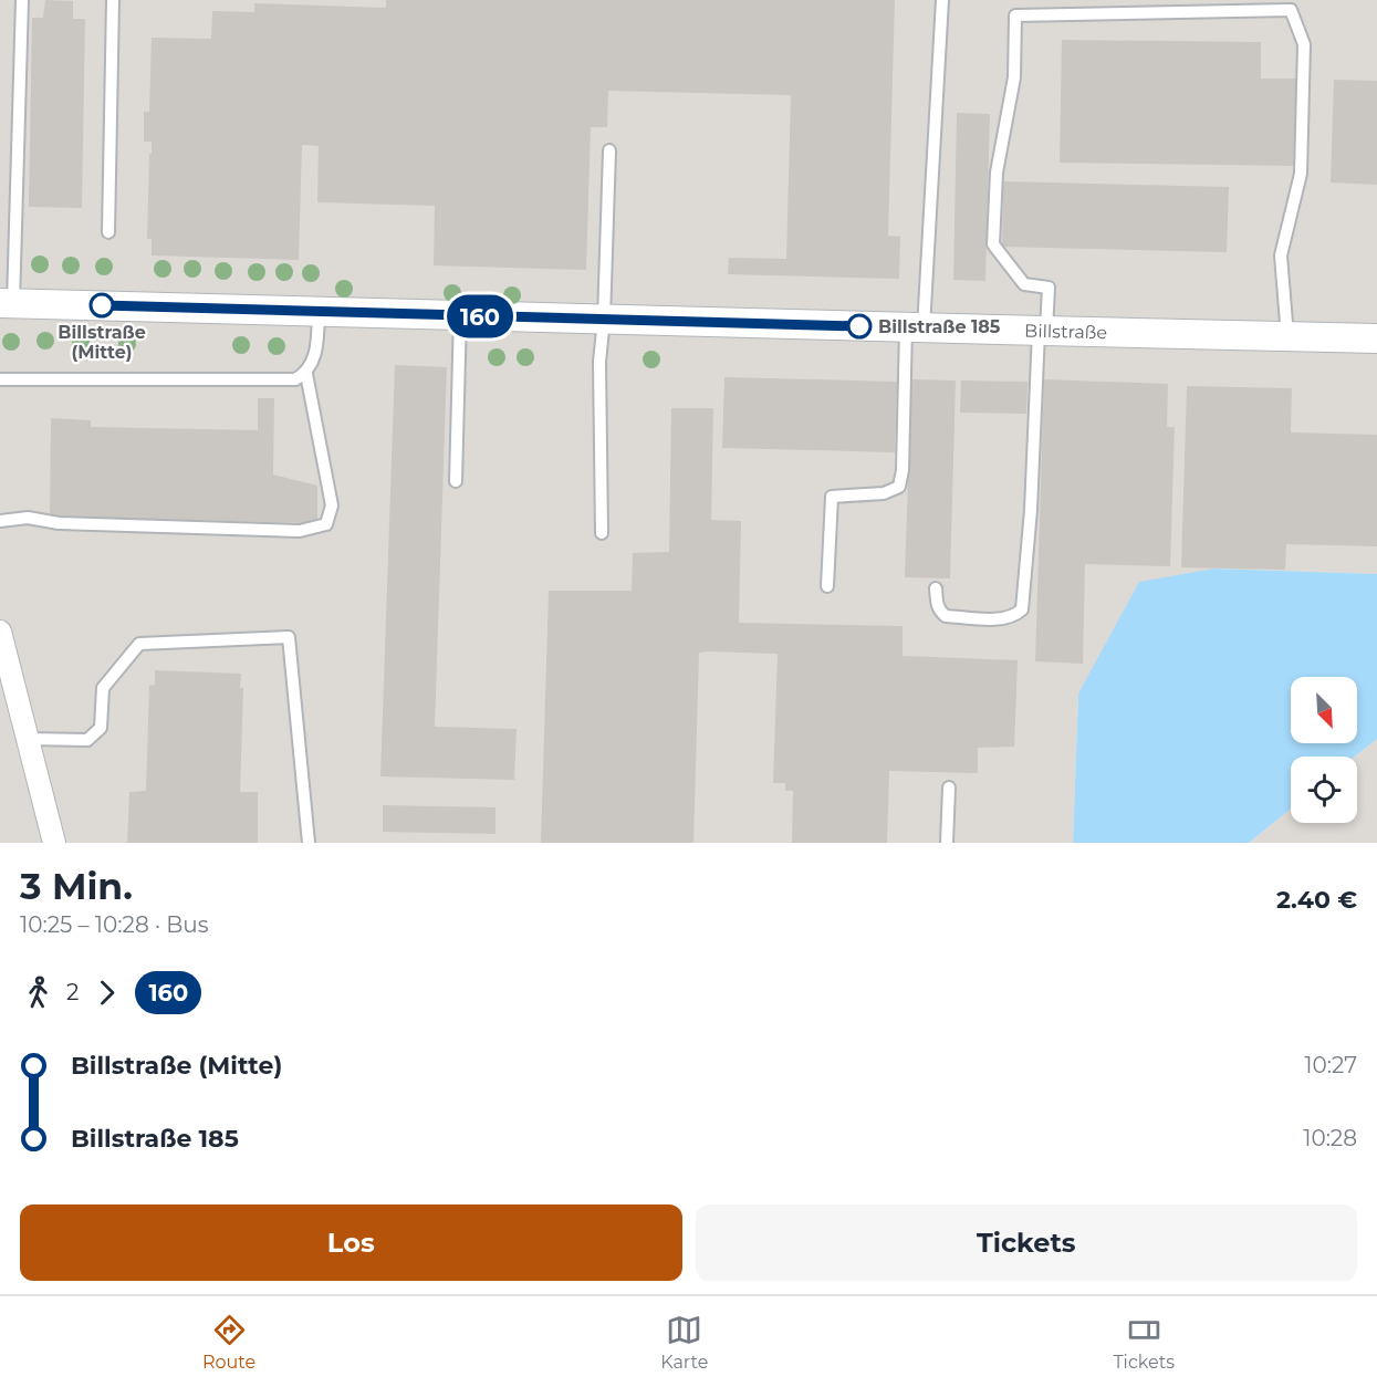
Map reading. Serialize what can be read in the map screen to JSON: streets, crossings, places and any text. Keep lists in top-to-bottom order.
{
  "streets": {
    "street": ["Billstraße"]
  },
  "places": ["Billstraße (Mitte)", "Billstraße 185"],
  "lines": ["bus line 160"],
  "north": "bottom right",
  "page": {
    "on_map": "160",
    "heading": ["3 Min.", "10:25 – 10:28 · Bus", "2.40 €"],
    "legs": ["2", "160"],
    "list": [
      {
        "name": "Billstraße (Mitte)",
        "value": "10:27"
      },
      {
        "name": "Billstraße 185",
        "value": "10:28"
      }
    ],
    "buttons": ["Los", "Tickets"],
    "tabs": ["Route", "Karte", "Tickets"]
  }
}
